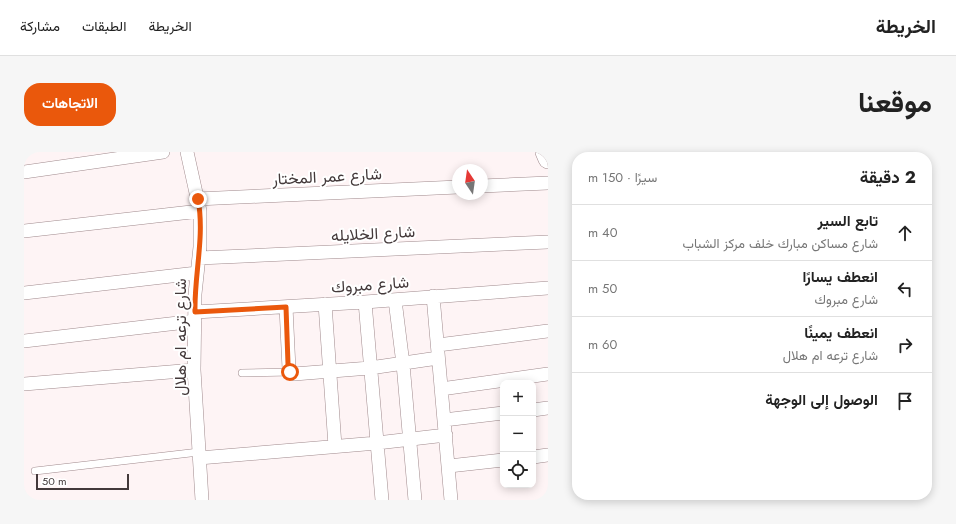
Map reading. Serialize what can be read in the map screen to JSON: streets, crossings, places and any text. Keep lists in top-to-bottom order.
{
  "streets": {
    "street": [
      "شارع عمر المختار",
      "شارع الخلايله",
      "شارع مبروك",
      "شارع ترعه ام هلال"
    ]
  },
  "crossings": [
    ["شارع عمر المختار", "شارع ترعه ام هلال"],
    ["شارع الخلايله", "شارع ترعه ام هلال"],
    ["شارع مبروك", "شارع ترعه ام هلال"]
  ],
  "scale_bar": "50 m",
  "north": "top",
  "page": {
    "header": "الخريطة",
    "nav": ["الخريطة", "الطبقات", "مشاركة"],
    "title": "موقعنا",
    "buttons": "الاتجاهات",
    "heading": ["2 دقيقة", "سيرًا · 150 m"],
    "list": [
      ["تابع السير", "شارع مساكن مبارك خلف مركز الشباب", "40 m"],
      ["انعطف يسارًا", "شارع مبروك", "50 m"],
      ["انعطف يمينًا", "شارع ترعه ام هلال", "60 m"],
      "الوصول إلى الوجهة"
    ],
    "map_buttons": ["+", "−"],
    "scale": "50 m"
  }
}
